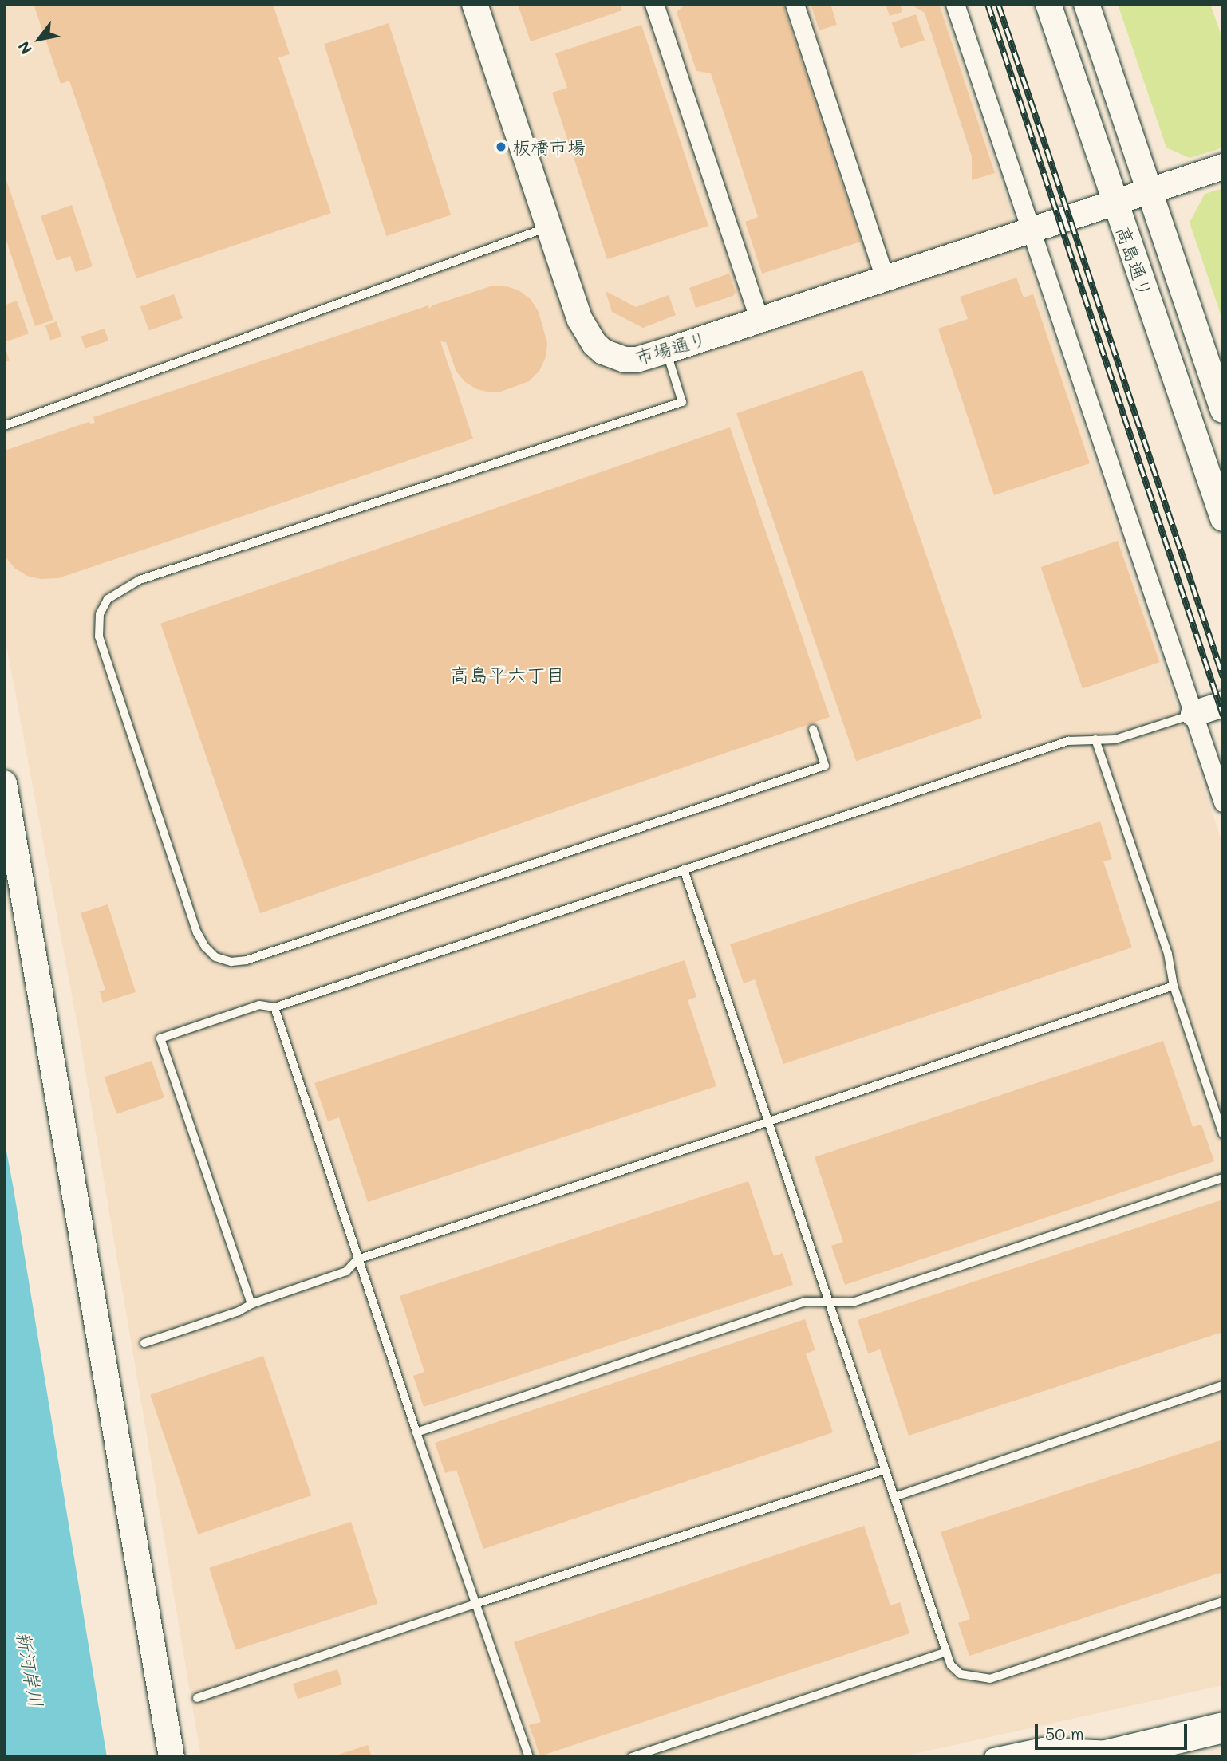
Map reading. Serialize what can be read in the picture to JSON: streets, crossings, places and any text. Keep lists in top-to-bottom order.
{
  "streets": {
    "street": ["高島通り", "市場通り"]
  },
  "crossings": [
    ["高島通り", "市場通り"]
  ],
  "districts": ["高島平六丁目"],
  "water": ["新河岸川"],
  "places": ["板橋市場"],
  "scale_bar": "50 m",
  "north": "bottom left"
}
